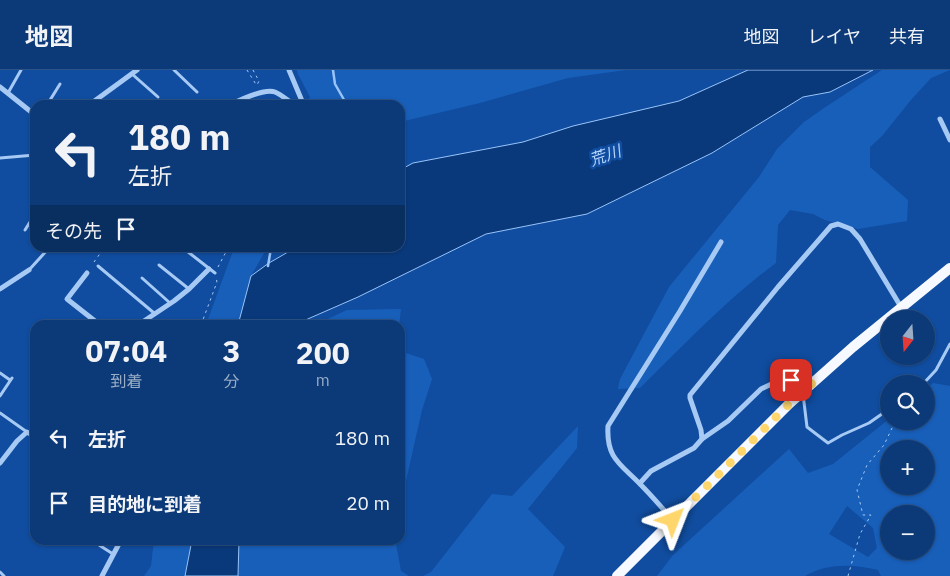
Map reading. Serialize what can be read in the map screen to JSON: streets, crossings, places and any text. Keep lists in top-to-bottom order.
{
  "water": ["荒川"],
  "north": "bottom",
  "page": {
    "header": "地図",
    "nav": ["地図", "レイヤ", "共有"],
    "turn": ["180 m", "左折"],
    "then": "その先",
    "map_buttons": ["+", "−"],
    "eta": [
      "07:04",
      "到着",
      "3",
      "分",
      "200",
      "m"
    ],
    "list": [
      {
        "name": "左折",
        "value": "180 m"
      },
      {
        "name": "目的地に到着",
        "value": "20 m"
      }
    ]
  }
}
